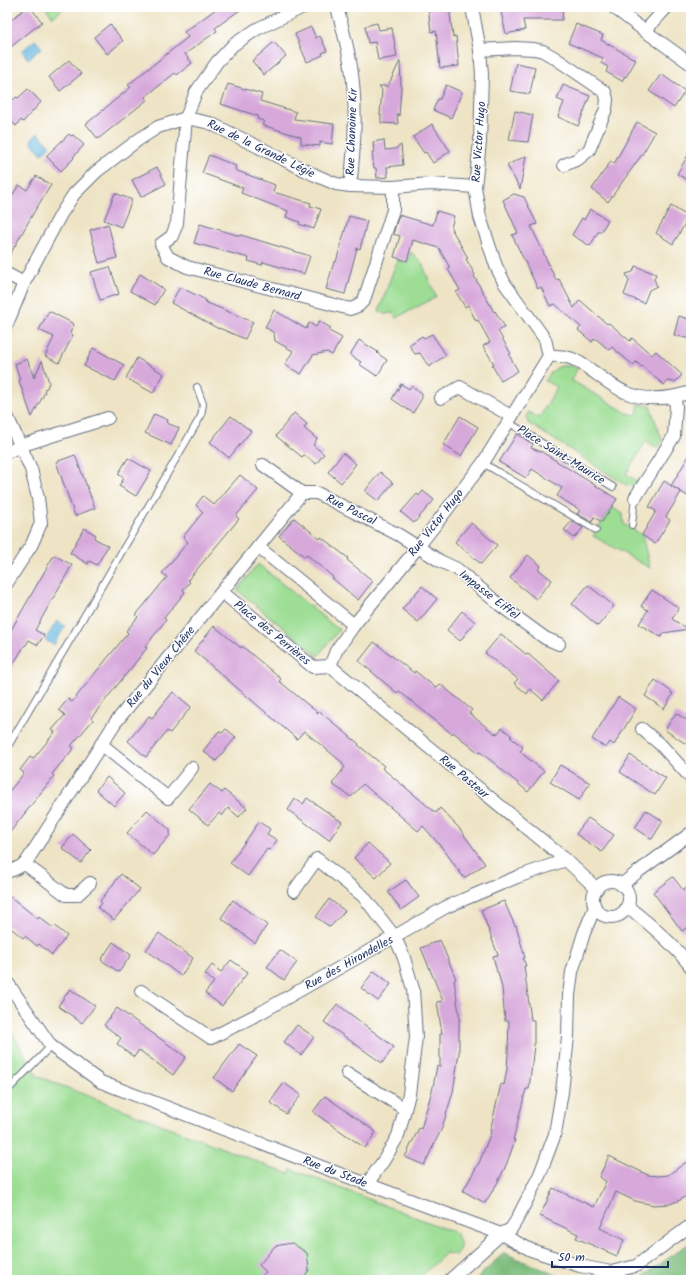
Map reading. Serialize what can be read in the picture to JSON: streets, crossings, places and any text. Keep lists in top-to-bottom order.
{
  "streets": {
    "street": [
      "Rue Chanoine Kir",
      "Rue Victor Hugo",
      "Rue de la Grande Légie",
      "Rue Claude Bernard",
      "Rue Pascal",
      "Impasse Eiffel",
      "Place des Perrières",
      "Rue du Vieux Chêne",
      "Rue Pasteur",
      "Rue des Hirondelles",
      "Rue du Stade"
    ],
    "lane": ["Place Saint-Maurice"]
  },
  "crossings": [
    ["Rue Chanoine Kir", "Rue de la Grande Légie"],
    ["Rue Victor Hugo", "Rue de la Grande Légie"],
    ["Rue Victor Hugo", "Place Saint-Maurice"],
    ["Rue Victor Hugo", "Rue Pascal"],
    ["Rue Victor Hugo", "Impasse Eiffel"],
    ["Rue de la Grande Légie", "Rue Claude Bernard"],
    ["Rue Pascal", "Impasse Eiffel"],
    ["Rue Pascal", "Place des Perrières"],
    ["Place des Perrières", "Rue du Vieux Chêne"],
    ["Place des Perrières", "Rue Pasteur"],
    ["Rue Pasteur", "Rue des Hirondelles"]
  ],
  "scale_bar": "50 m"
}
